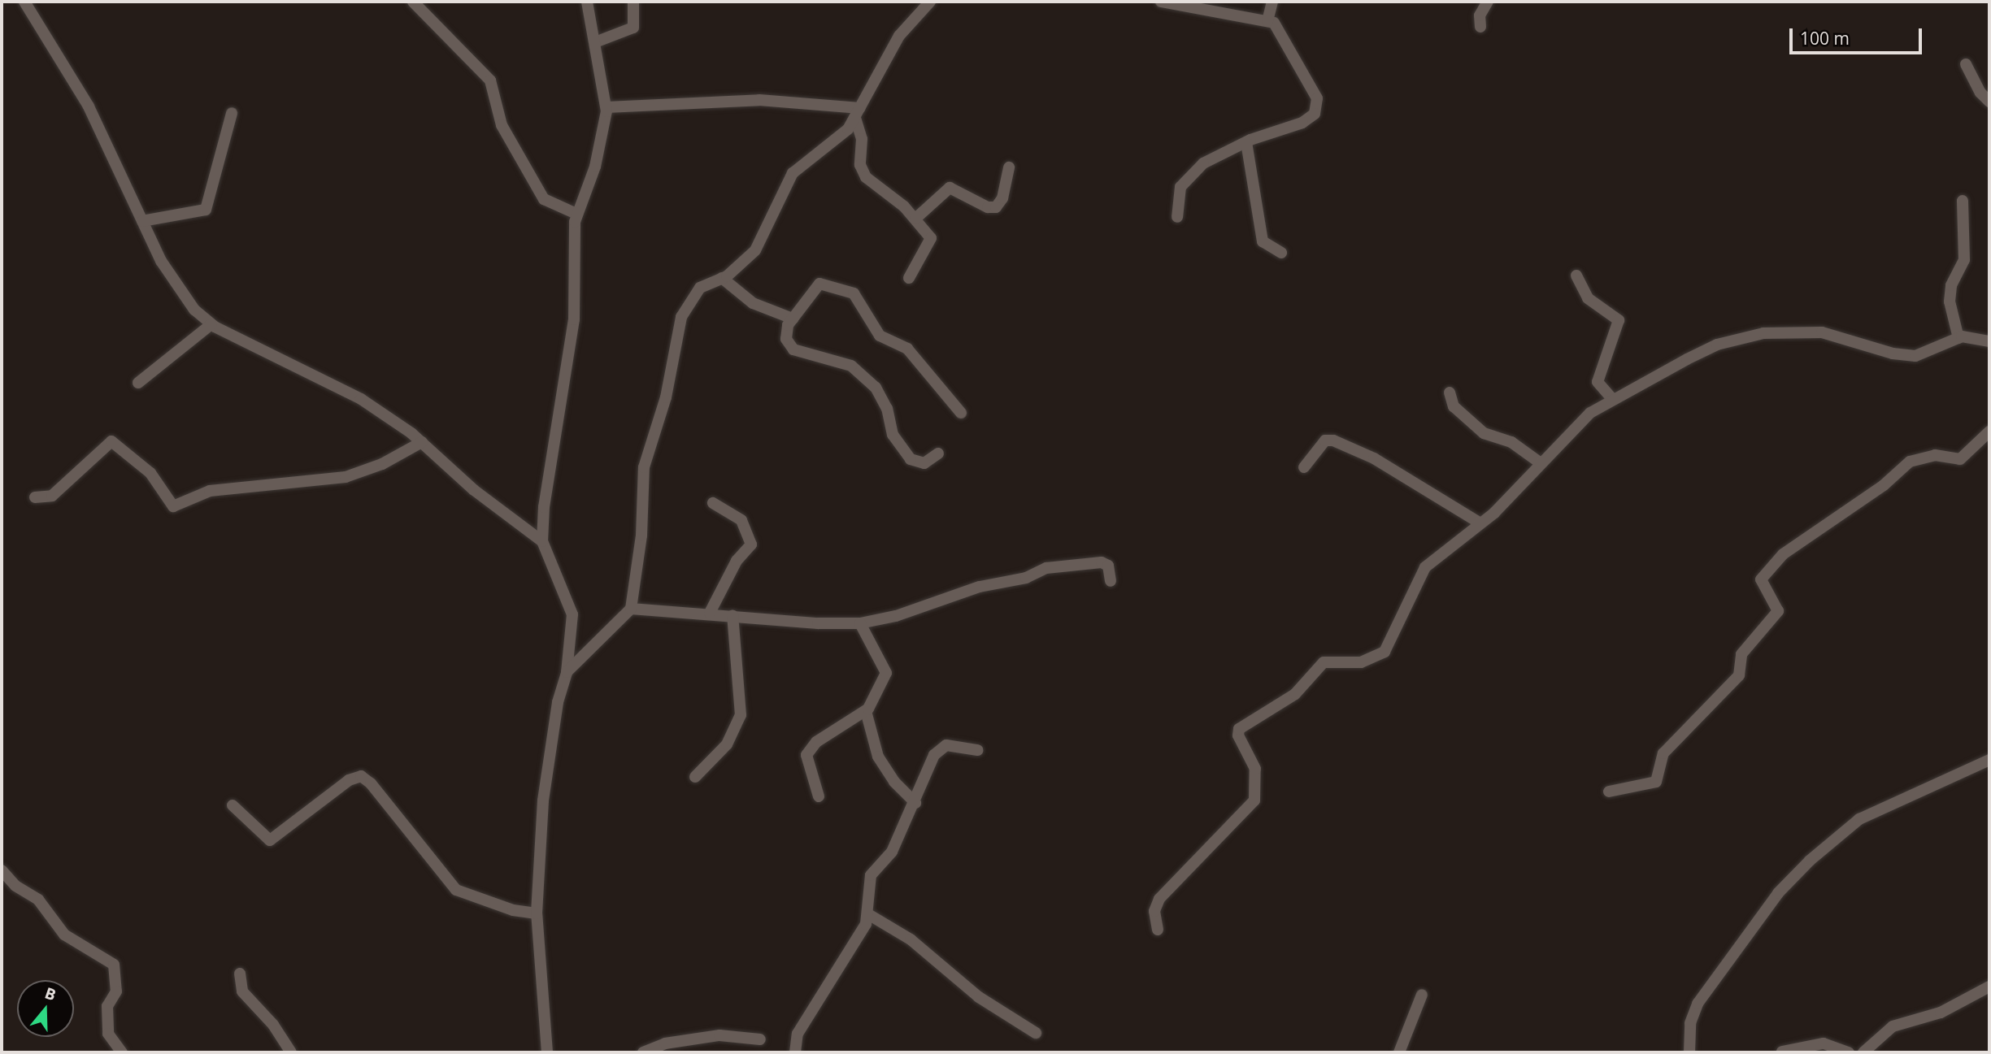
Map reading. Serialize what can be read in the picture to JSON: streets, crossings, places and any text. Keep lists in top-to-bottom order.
{
  "scale_bar": "100 m",
  "north": "top"
}
